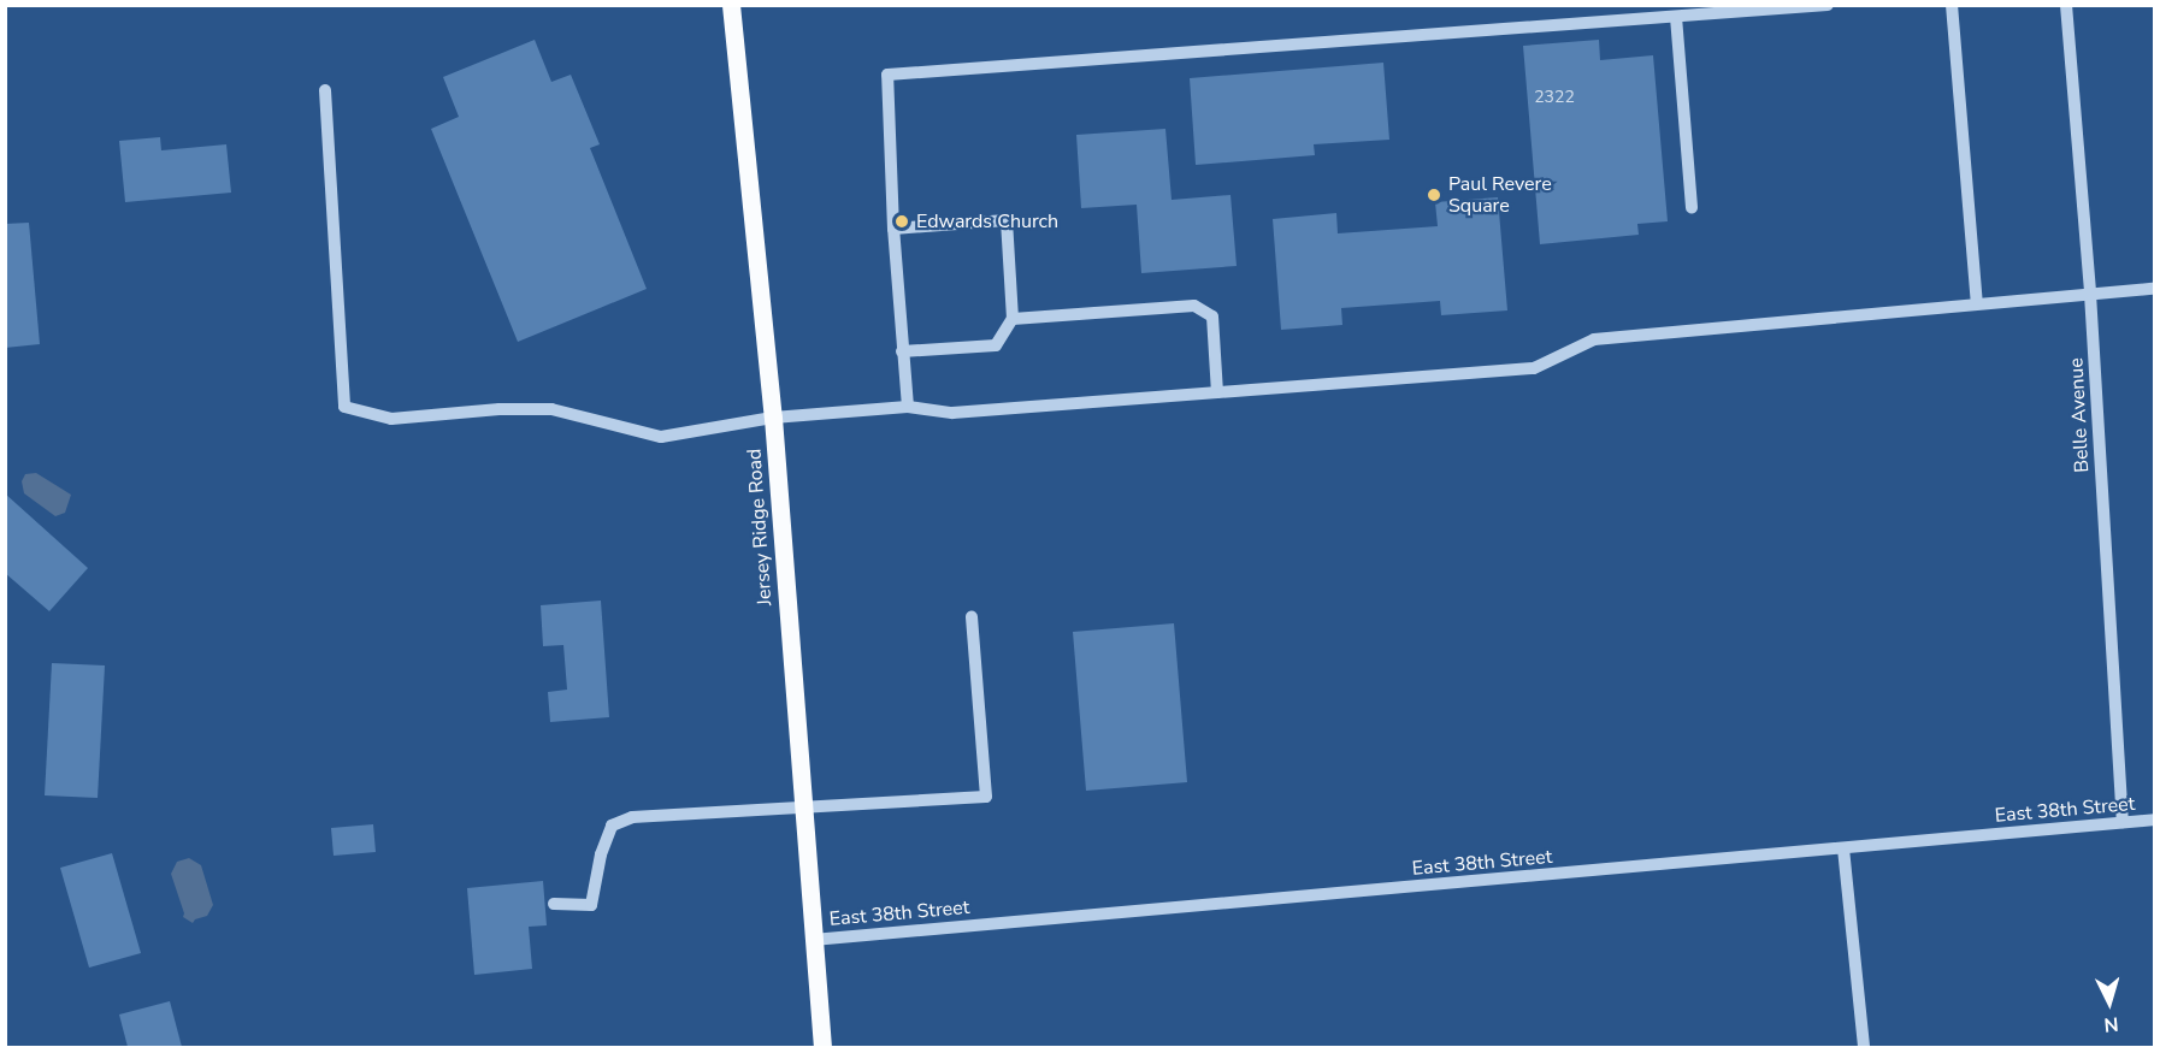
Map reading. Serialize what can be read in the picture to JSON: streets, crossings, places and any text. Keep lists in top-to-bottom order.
{
  "streets": {
    "main road": ["Jersey Ridge Road"],
    "street": ["Belle Avenue", "East 38th Street"]
  },
  "crossings": [
    ["Belle Avenue", "East 38th Street"],
    ["Jersey Ridge Road", "East 38th Street"]
  ],
  "places": ["Paul Revere Square", "Edwards Church"],
  "house_numbers": ["2322"],
  "north": "bottom"
}
